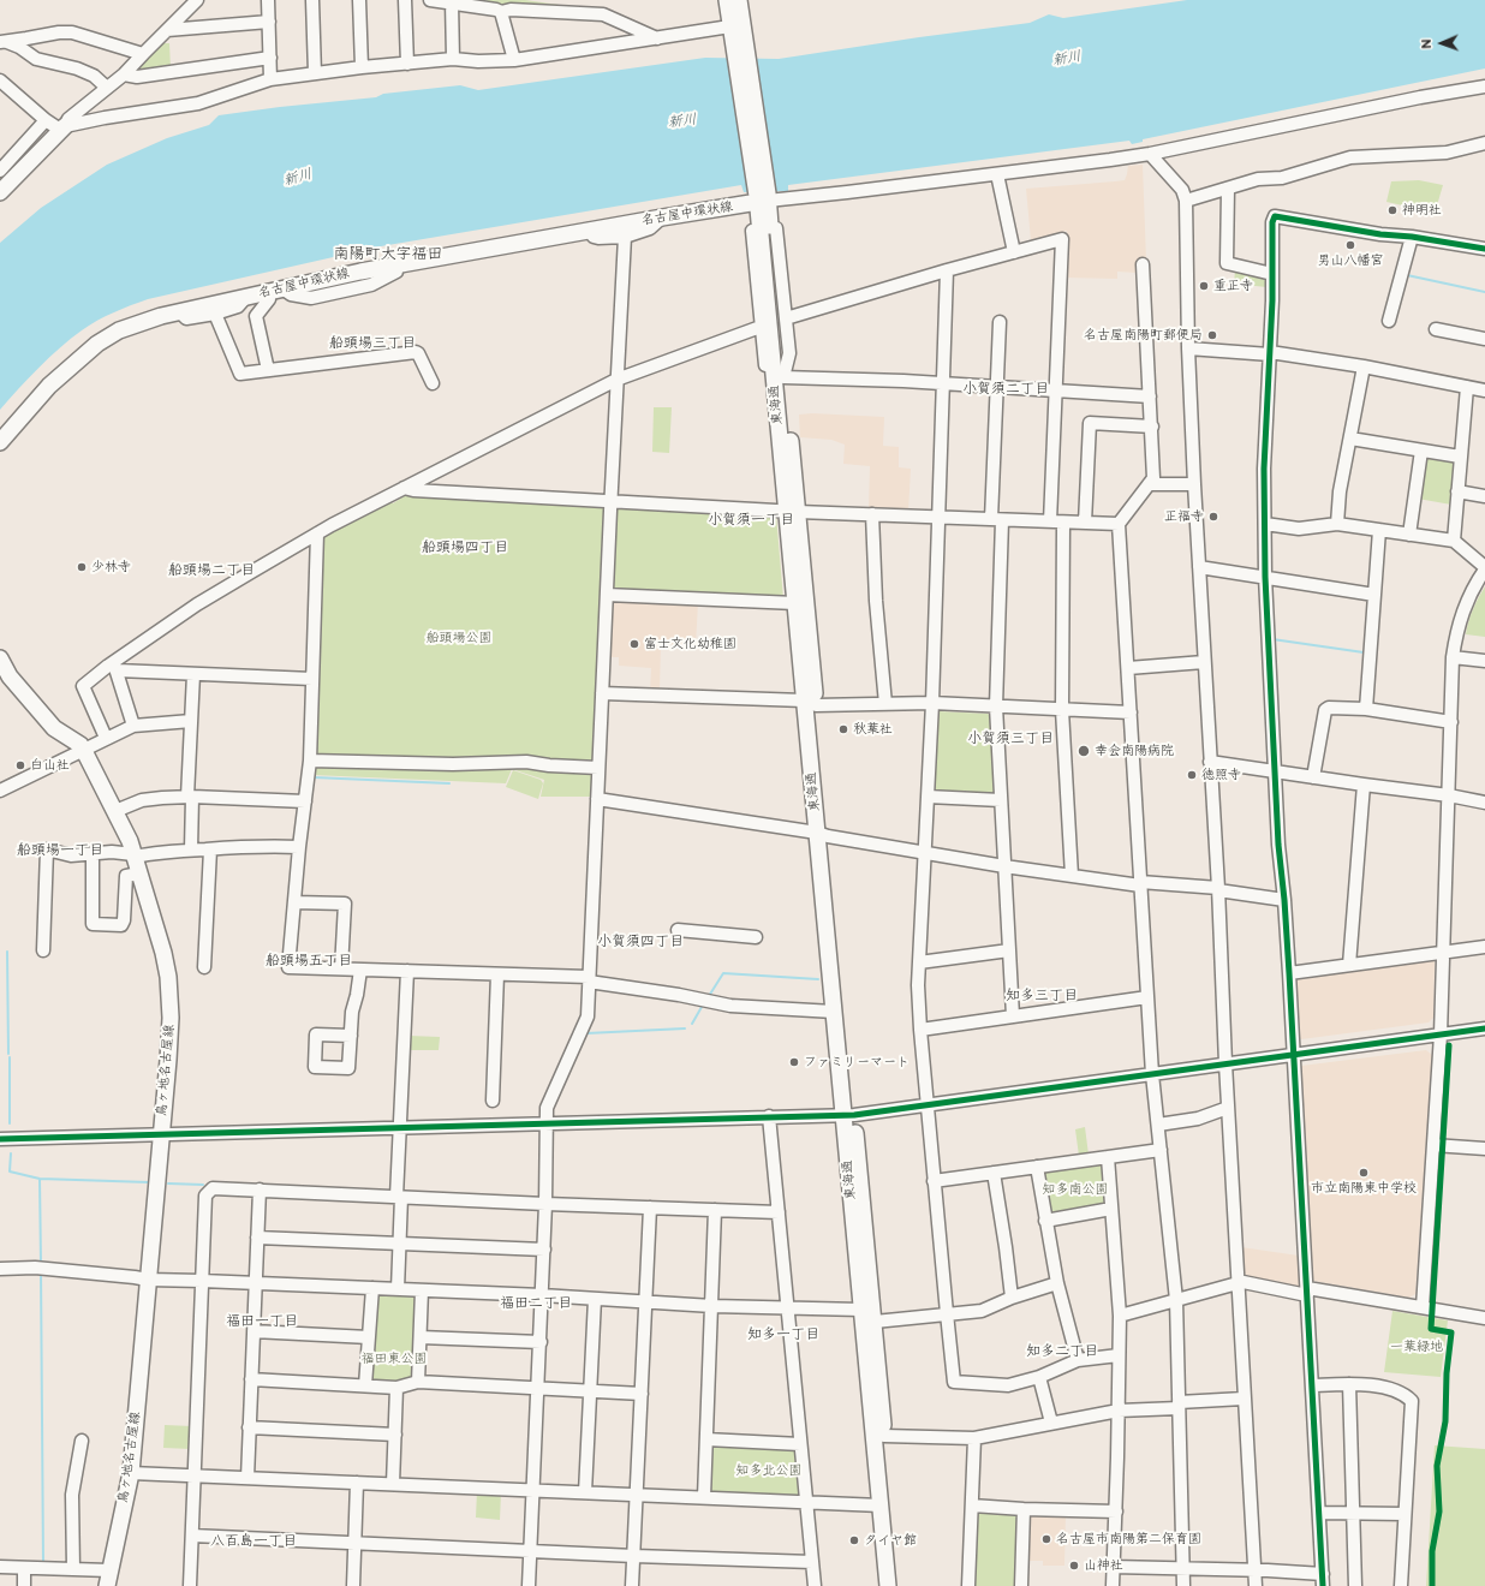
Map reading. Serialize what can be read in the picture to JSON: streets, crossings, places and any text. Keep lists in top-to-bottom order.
{
  "streets": {
    "main road": ["名古屋中環状線", "東海通", "鳥ヶ地名古屋線"]
  },
  "crossings": [
    ["名古屋中環状線", "東海通"]
  ],
  "districts": [
    "南陽町大字福田",
    "船頭場三丁目",
    "小賀須二丁目",
    "小賀須一丁目",
    "船頭場四丁目",
    "船頭場二丁目",
    "小賀須三丁目",
    "船頭場一丁目",
    "小賀須四丁目",
    "船頭場五丁目",
    "知多三丁目",
    "福田二丁目",
    "福田一丁目",
    "知多一丁目",
    "知多二丁目",
    "八百島一丁目"
  ],
  "water": ["新川"],
  "parks": [
    "船頭場公園",
    "知多南公園",
    "一葉緑地",
    "福田東公園",
    "知多北公園"
  ],
  "places": [
    "神明社",
    "男山八幡宮",
    "重正寺",
    "名古屋南陽町郵便局",
    "正福寺",
    "少林寺",
    "富士文化幼稚園",
    "秋葉社",
    "幸会南陽病院",
    "白山社",
    "徳照寺",
    "ファミリーマート",
    "市立南陽東中学校",
    "名古屋市南陽第二保育園",
    "タイヤ館",
    "山神社"
  ],
  "north": "left"
}
